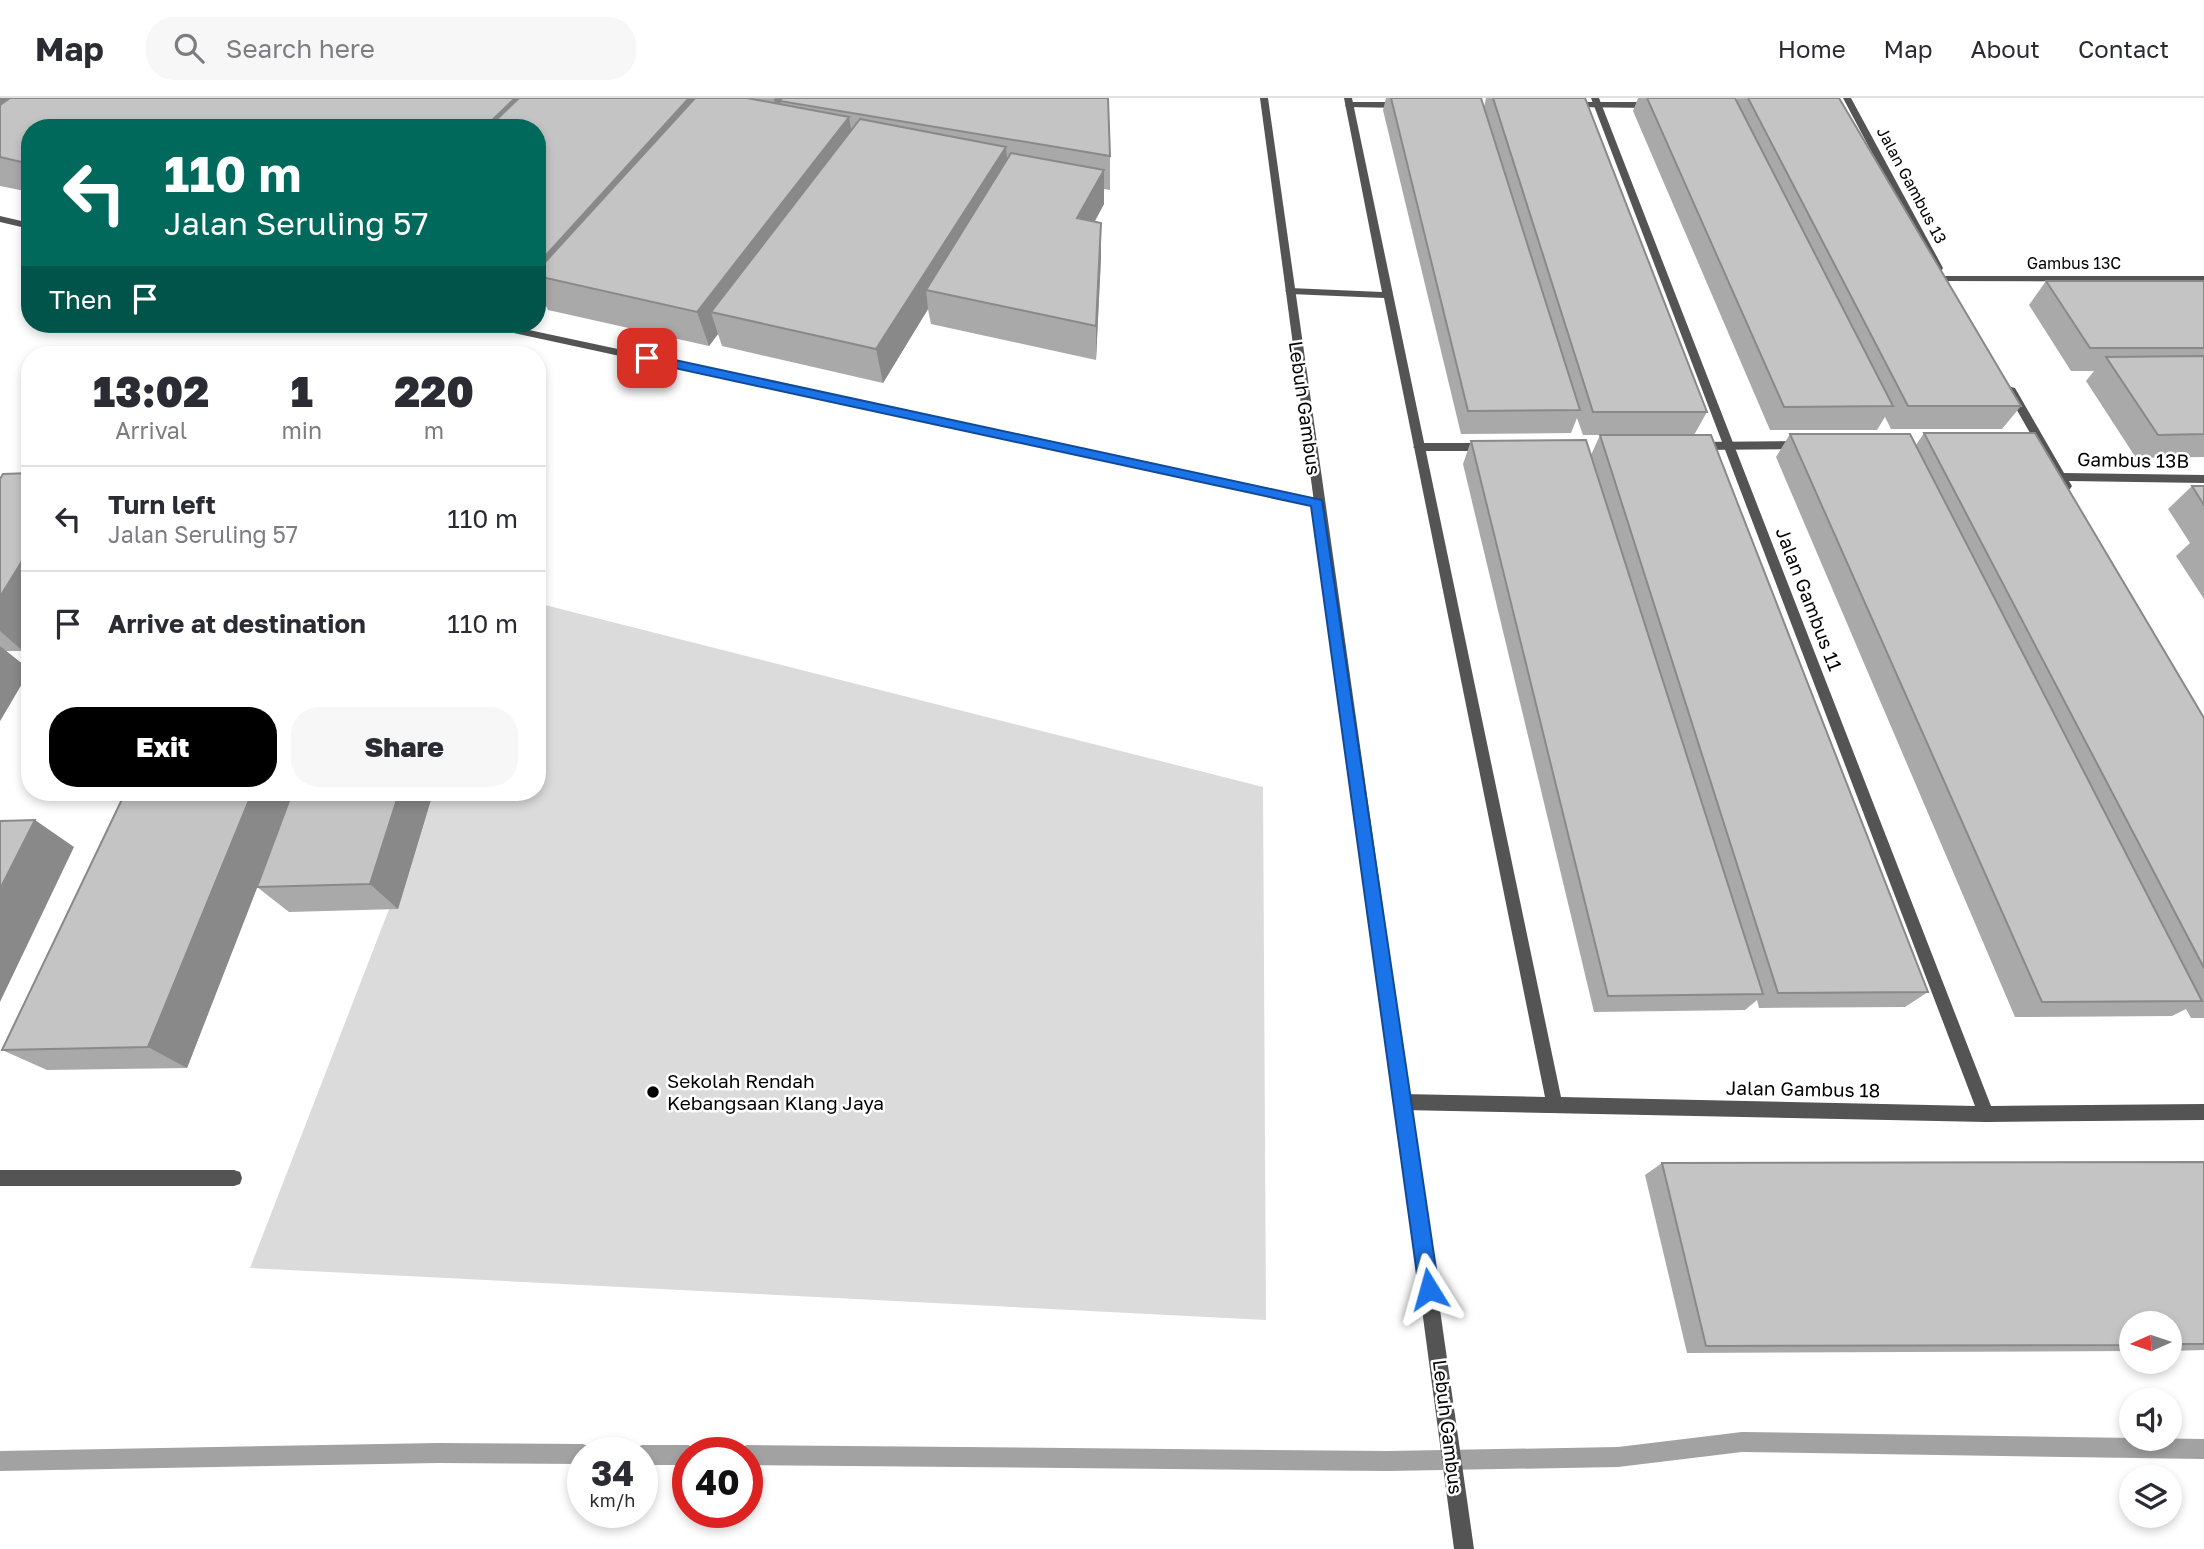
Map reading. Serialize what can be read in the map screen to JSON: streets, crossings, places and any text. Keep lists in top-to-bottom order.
{
  "streets": {
    "street": [
      "Jalan Gambus 13",
      "Gambus 13C",
      "Lebuh Gambus",
      "Gambus 13B",
      "Jalan Gambus 11",
      "Jalan Gambus 18"
    ]
  },
  "crossings": [
    ["Jalan Gambus 13", "Gambus 13C"],
    ["Lebuh Gambus", "Jalan Gambus 18"],
    ["Jalan Gambus 11", "Jalan Gambus 18"]
  ],
  "places": ["Sekolah Rendah Kebangsaan Klang Jaya"],
  "north": "left",
  "page": {
    "header": "Map",
    "search": "Search here",
    "nav": [
      "Home",
      "Map",
      "About",
      "Contact"
    ],
    "turn": ["110 m", "Jalan Seruling 57"],
    "then": "Then",
    "eta": [
      "13:02",
      "Arrival",
      "1",
      "min",
      "220",
      "m"
    ],
    "list": [
      {
        "name": "Turn left",
        "note": "Jalan Seruling 57",
        "value": "110 m"
      },
      {
        "name": "Arrive at destination",
        "value": "110 m"
      }
    ],
    "buttons": ["Exit", "Share"],
    "speed": "34 km/h",
    "limit": "40"
  }
}
